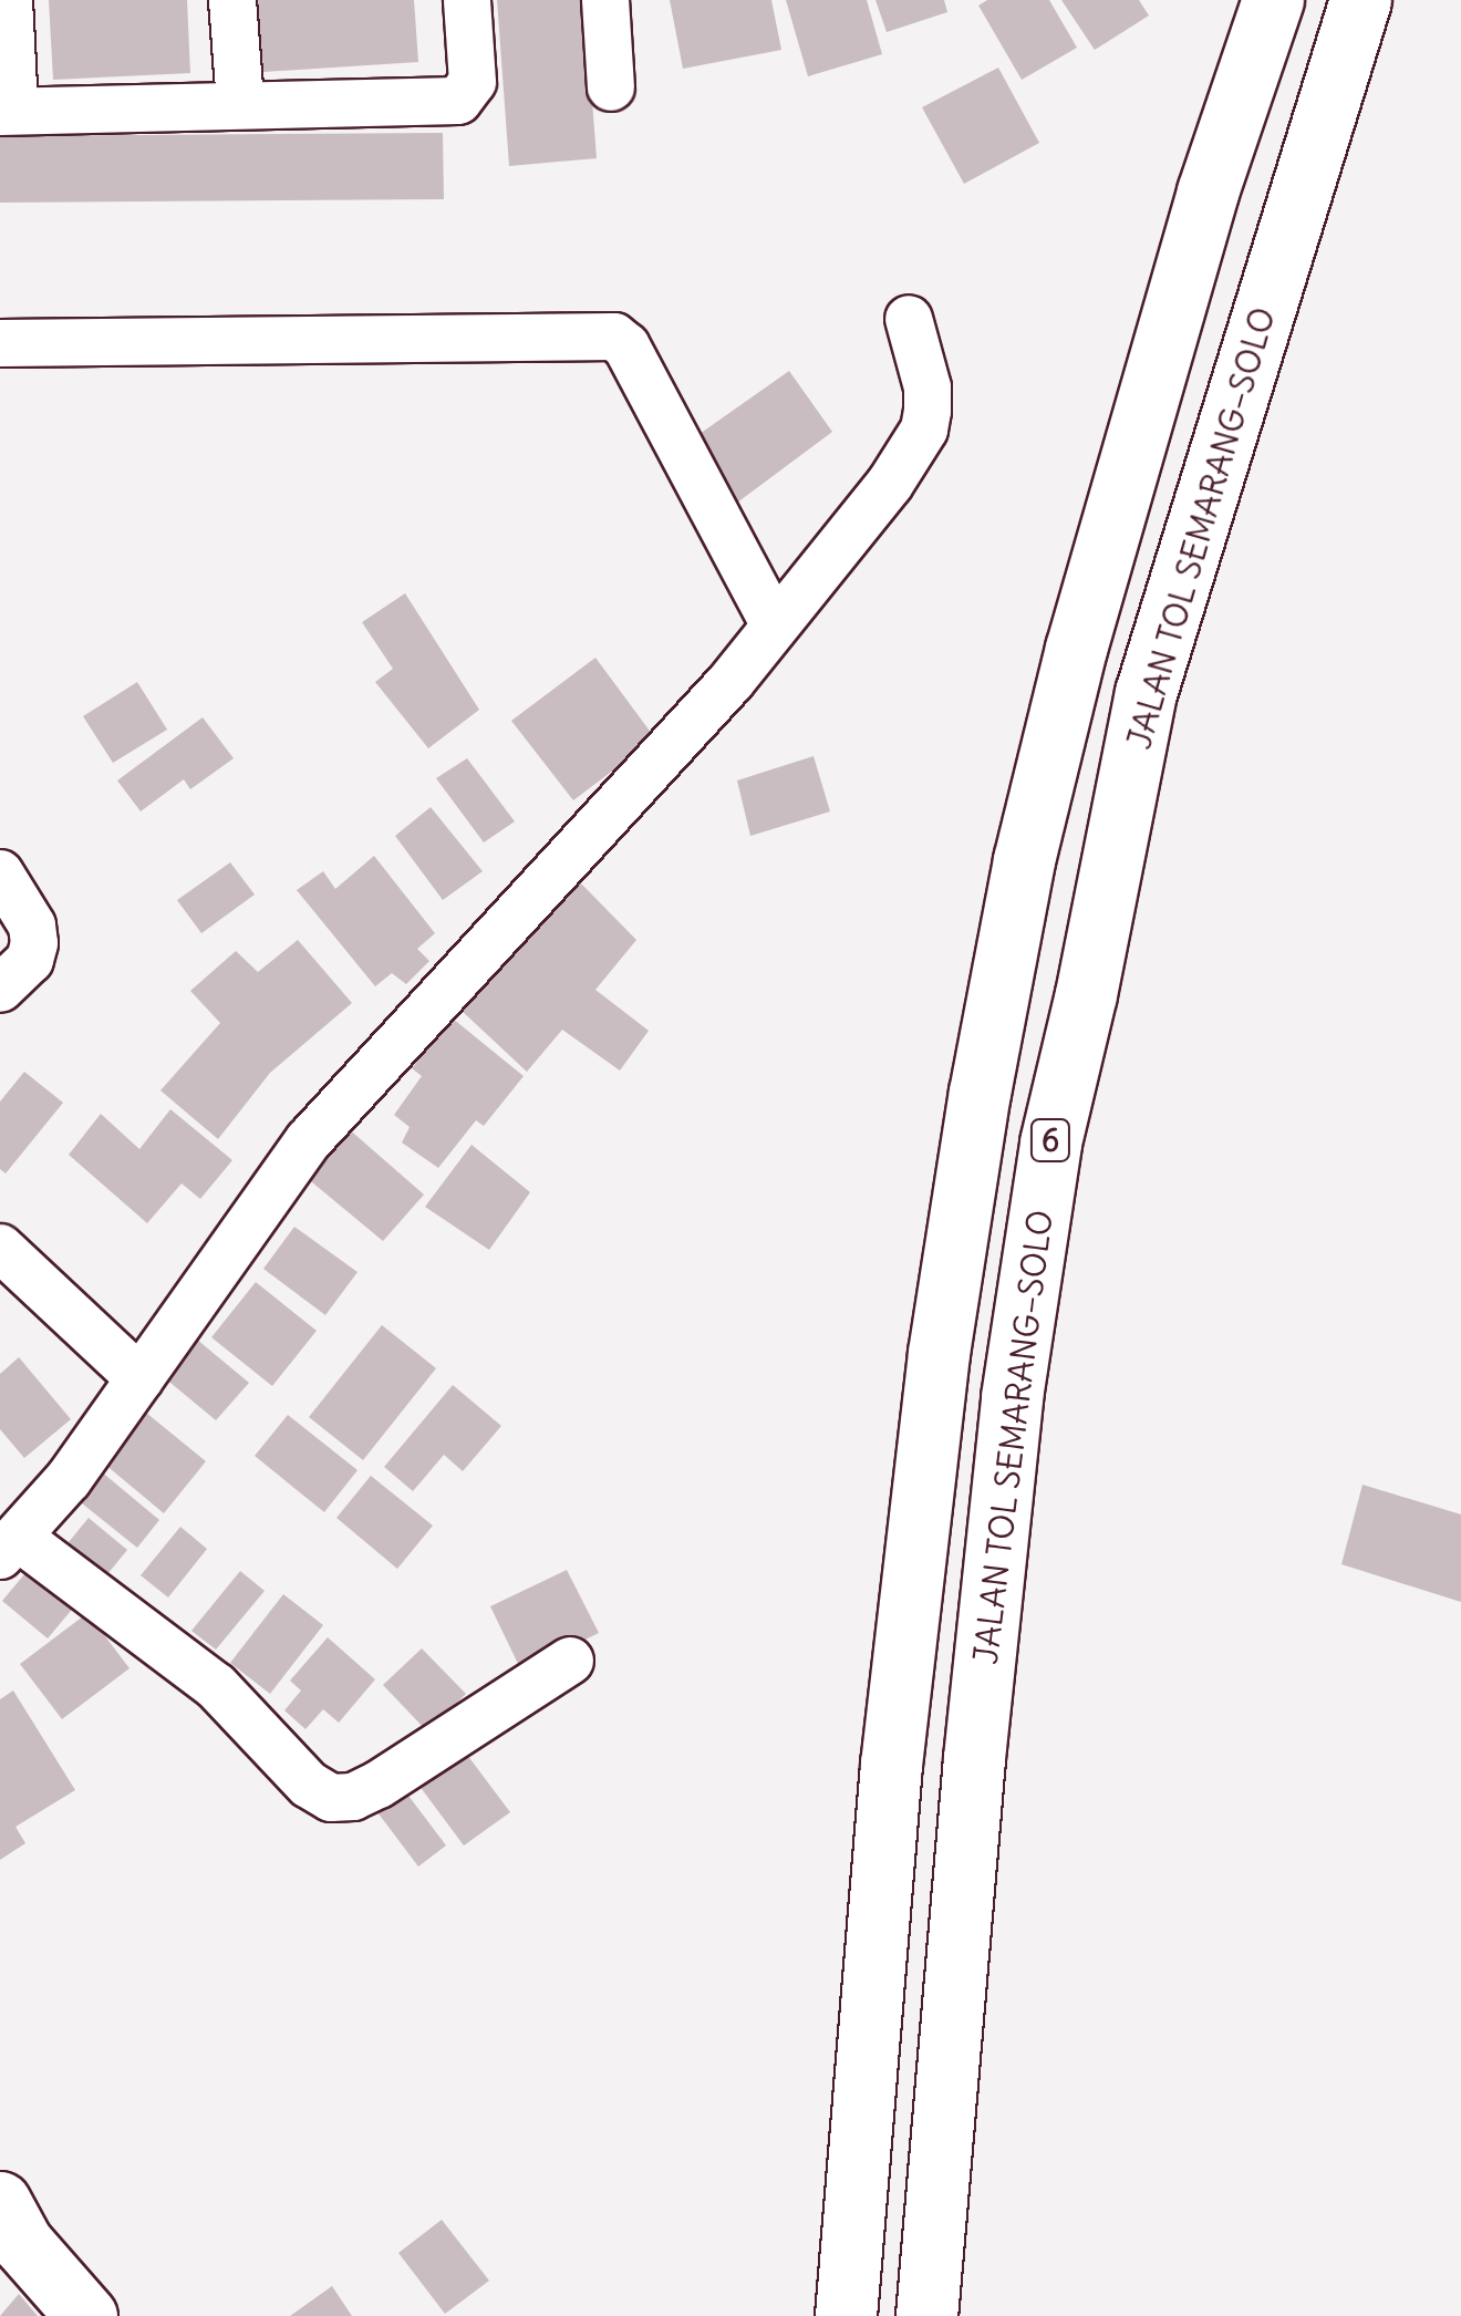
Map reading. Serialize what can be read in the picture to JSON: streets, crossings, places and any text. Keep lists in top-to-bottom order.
{
  "streets": {
    "main road": ["JALAN TOL SEMARANG–SOLO", "6"]
  }
}
